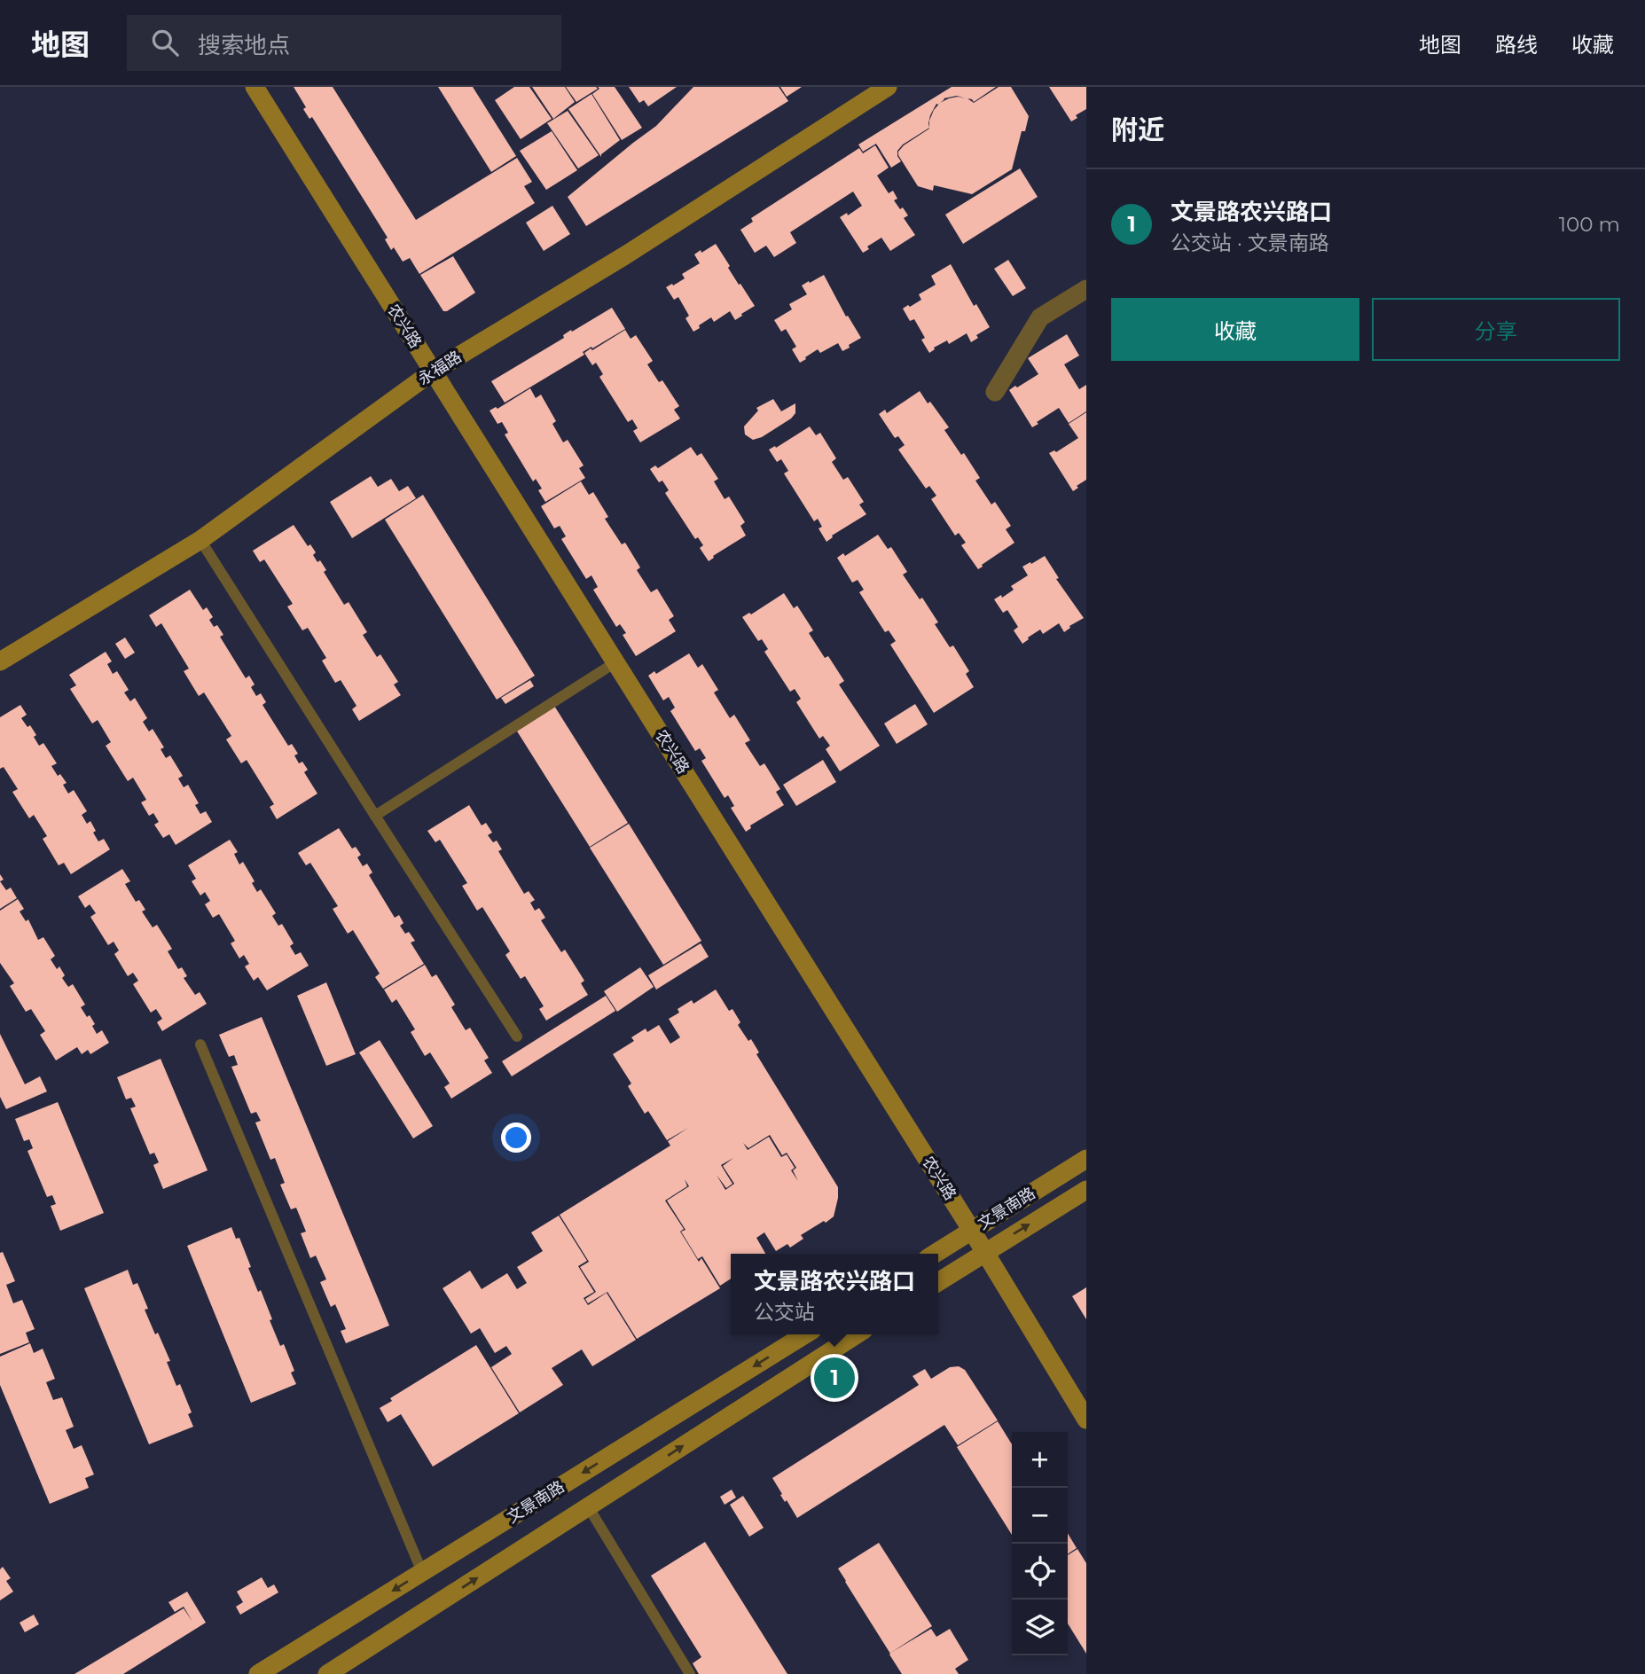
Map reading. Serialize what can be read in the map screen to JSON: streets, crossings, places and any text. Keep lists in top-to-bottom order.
{
  "streets": {
    "street": ["农兴路", "永福路", "文景南路"]
  },
  "crossings": [
    ["农兴路", "永福路"],
    ["农兴路", "文景南路"]
  ],
  "page": {
    "header": "地图",
    "search": "搜索地点",
    "nav": ["地图", "路线", "收藏"],
    "heading": "附近",
    "list": [
      {
        "mark": "1",
        "name": "文景路农兴路口",
        "note": "公交站 · 文景南路",
        "value": "100 m"
      }
    ],
    "buttons": ["收藏", "分享"],
    "popup": ["文景路农兴路口", "公交站"],
    "pins": "1",
    "map_buttons": ["+", "−"]
  }
}
